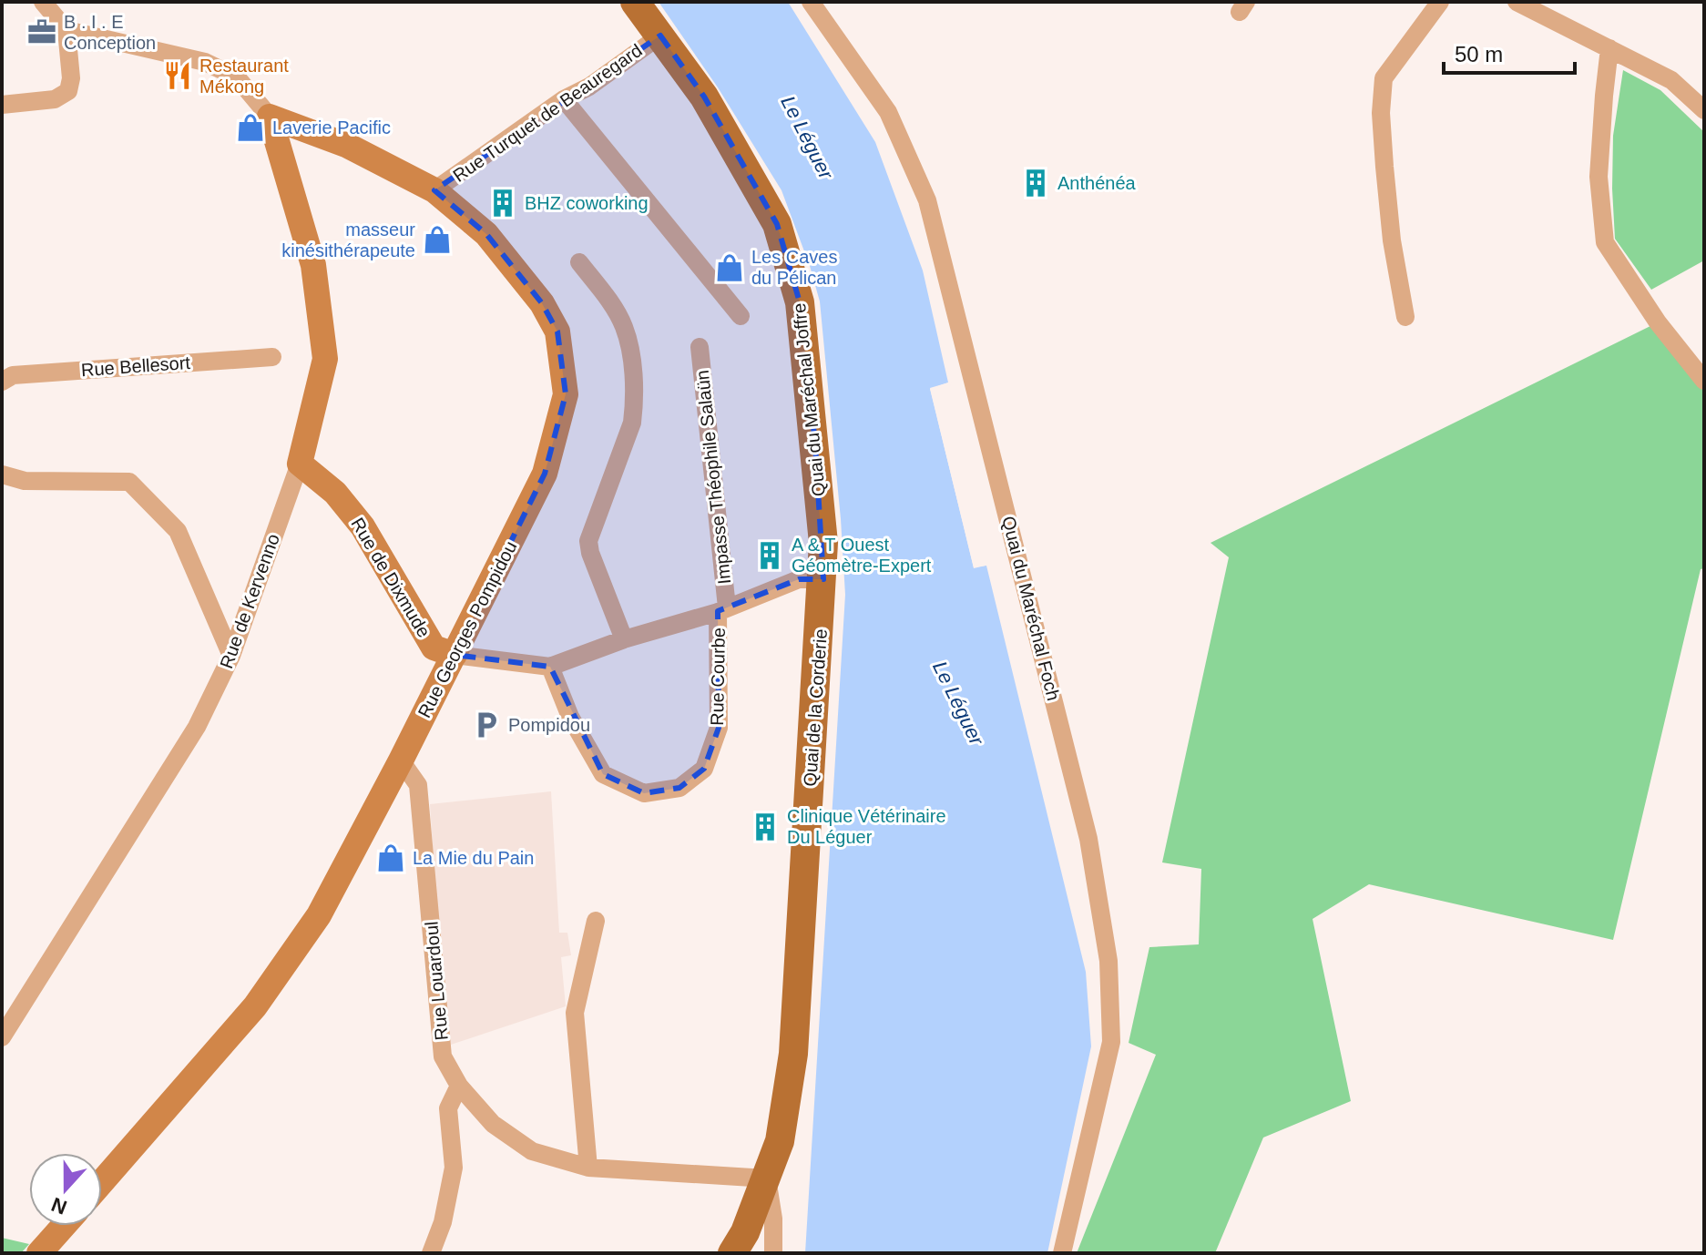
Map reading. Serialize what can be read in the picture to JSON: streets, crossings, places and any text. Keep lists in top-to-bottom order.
{
  "streets": {
    "main road": [
      "Quai du Maréchal Joffre",
      "Rue de Dixmude",
      "Rue de Kervenno",
      "Rue Georges Pompidou",
      "Quai de la Corderie"
    ],
    "street": [
      "Rue Turquet de Beauregard",
      "Rue Bellesort",
      "Impasse Théophile Salaün",
      "Quai du Maréchal Foch",
      "Rue Courbe",
      "Rue Louardoul"
    ]
  },
  "crossings": [
    ["Rue Turquet de Beauregard", "Quai du Maréchal Joffre"],
    ["Rue Turquet de Beauregard", "Rue Georges Pompidou"],
    ["Quai du Maréchal Joffre", "Quai de la Corderie"],
    ["Impasse Théophile Salaün", "Rue Courbe"],
    ["Rue de Dixmude", "Rue de Kervenno"],
    ["Rue de Dixmude", "Rue Georges Pompidou"],
    ["Rue de Kervenno", "Rue Georges Pompidou"],
    ["Rue Georges Pompidou", "Rue Louardoul"],
    ["Quai de la Corderie", "Rue Louardoul"]
  ],
  "water": ["Le Léguer"],
  "places": {
    "office": ["B . I . E Conception"],
    "restaurant": ["Restaurant Mékong"],
    "shop": [
      "Laverie Pacific",
      "masseur kinésithérapeute",
      "Les Caves du Pélican",
      "La Mie du Pain"
    ],
    "building": [
      "Anthénéa",
      "BHZ coworking",
      "A & T Ouest Géomètre-Expert",
      "Clinique Vétérinaire Du Léguer"
    ],
    "parking": ["Pompidou"]
  },
  "scale_bar": "50 m",
  "north": "bottom"
}
